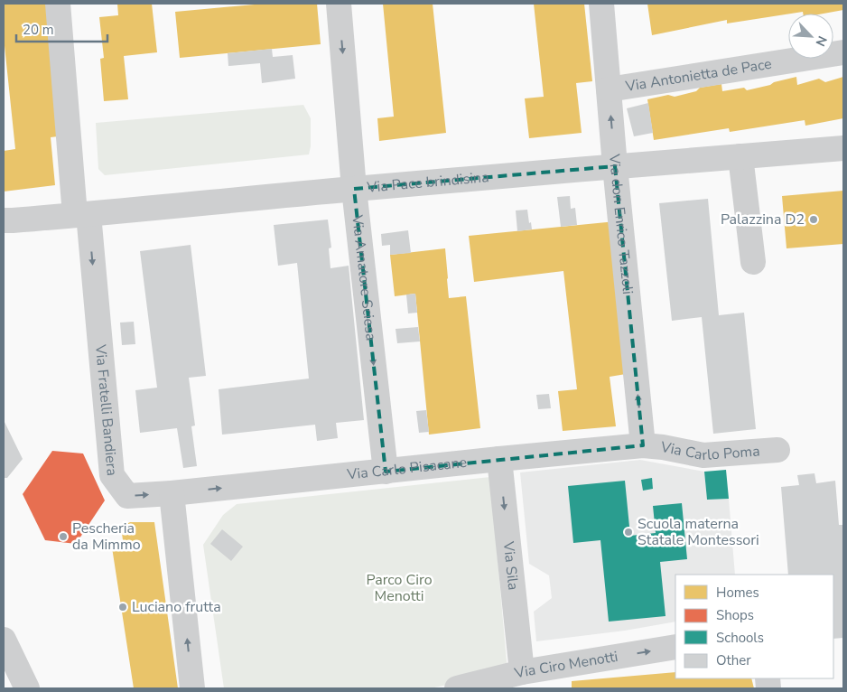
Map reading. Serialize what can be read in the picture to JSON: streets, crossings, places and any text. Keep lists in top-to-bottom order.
{
  "streets": {
    "street": [
      "Via Antonietta de Pace",
      "Via Pace brindisina",
      "Via don Enrico Tazzoli",
      "Via Amatore Sciesa",
      "Via Fratelli Bandiera",
      "Via Carlo Poma",
      "Via Carlo Pisacane",
      "Via Sila",
      "Via Ciro Menotti"
    ]
  },
  "crossings": [
    ["Via Antonietta de Pace", "Via don Enrico Tazzoli"],
    ["Via Pace brindisina", "Via don Enrico Tazzoli"],
    ["Via Pace brindisina", "Via Amatore Sciesa"],
    ["Via Pace brindisina", "Via Fratelli Bandiera"],
    ["Via don Enrico Tazzoli", "Via Carlo Poma"],
    ["Via don Enrico Tazzoli", "Via Carlo Pisacane"],
    ["Via Amatore Sciesa", "Via Carlo Pisacane"],
    ["Via Fratelli Bandiera", "Via Carlo Pisacane"],
    ["Via Carlo Poma", "Via Carlo Pisacane"],
    ["Via Carlo Pisacane", "Via Sila"],
    ["Via Sila", "Via Ciro Menotti"]
  ],
  "one_way": [
    "Via don Enrico Tazzoli",
    "Via Amatore Sciesa",
    "Via Fratelli Bandiera",
    "Via Carlo Pisacane",
    "Via Sila",
    "Via Ciro Menotti"
  ],
  "parks": ["Parco Ciro Menotti"],
  "places": [
    "Palazzina D2",
    "Scuola materna Statale Montessori",
    "Pescheria da Mimmo",
    "Luciano frutta"
  ],
  "legend": [
    "Homes",
    "Shops",
    "Schools",
    "Other"
  ],
  "scale_bar": "20 m",
  "north": "bottom right"
}
